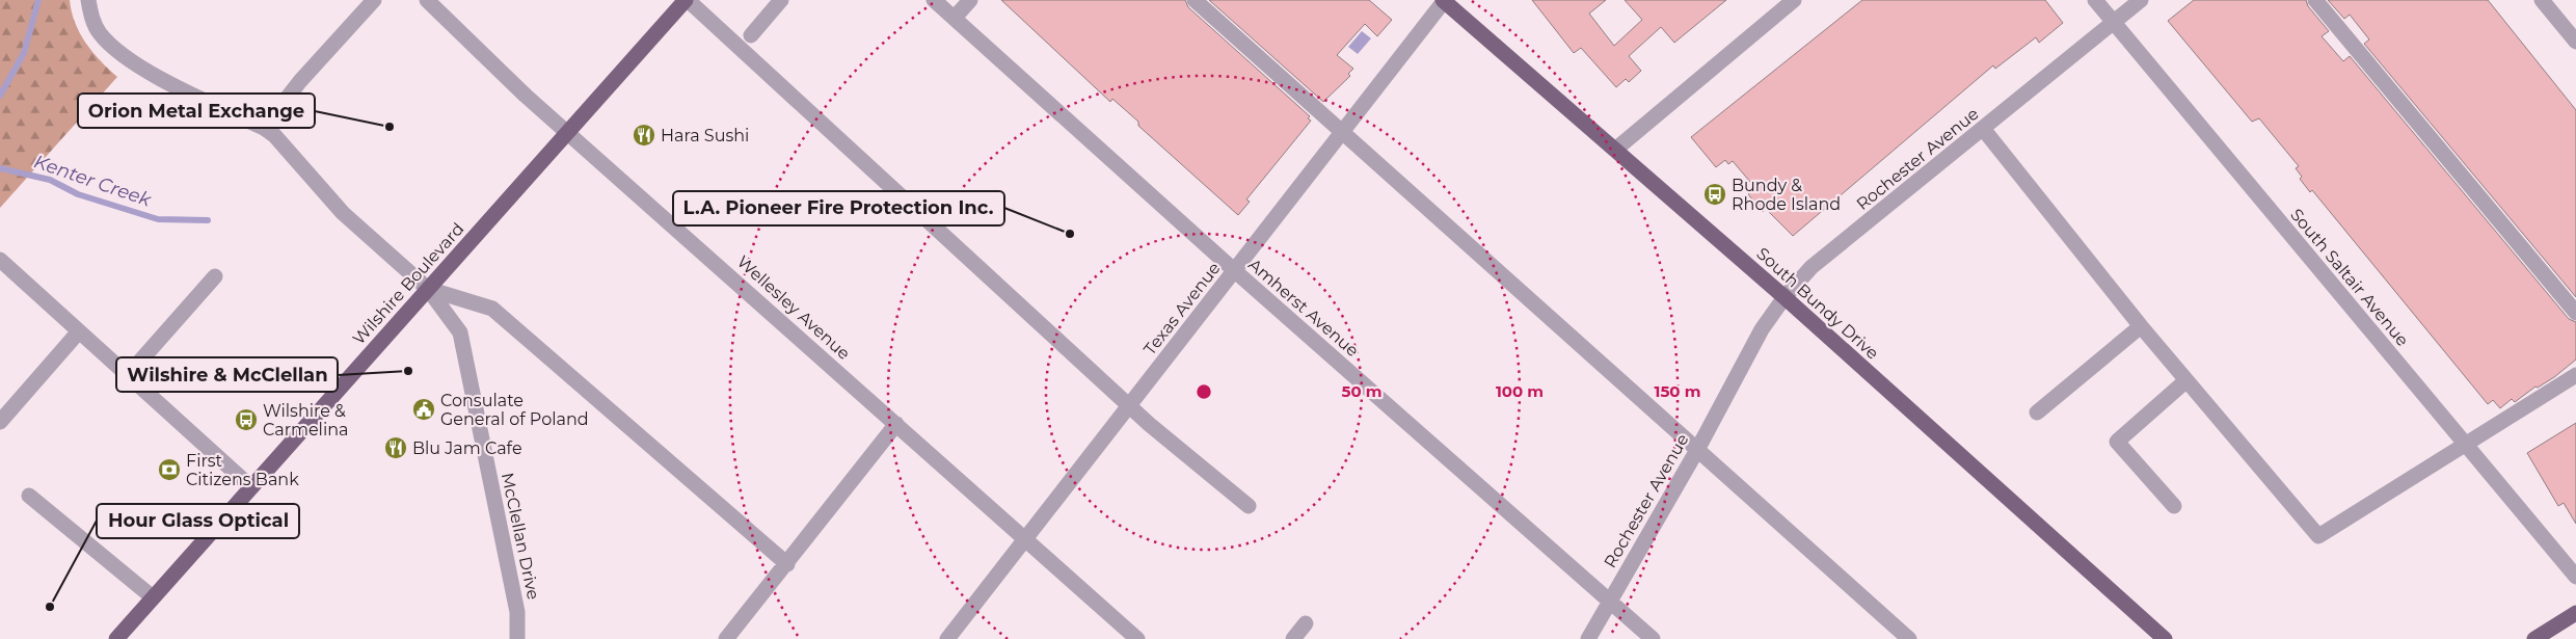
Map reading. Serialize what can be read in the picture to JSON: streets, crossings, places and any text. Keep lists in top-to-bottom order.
{
  "streets": {
    "main road": ["Wilshire Boulevard", "South Bundy Drive"],
    "street": [
      "Rochester Avenue",
      "South Saltair Avenue",
      "Wellesley Avenue",
      "Amherst Avenue",
      "Texas Avenue",
      "McClellan Drive"
    ]
  },
  "crossings": [
    ["Rochester Avenue", "South Saltair Avenue"],
    ["Rochester Avenue", "South Bundy Drive"],
    ["Rochester Avenue", "Amherst Avenue"],
    ["Wilshire Boulevard", "Wellesley Avenue"],
    ["Wilshire Boulevard", "McClellan Drive"],
    ["South Bundy Drive", "Texas Avenue"],
    ["Wellesley Avenue", "Texas Avenue"],
    ["Amherst Avenue", "Texas Avenue"]
  ],
  "water": ["Kenter Creek"],
  "places": {
    "other": [
      "Orion Metal Exchange",
      "L.A. Pioneer Fire Protection Inc.",
      "Wilshire & McClellan",
      "Hour Glass Optical"
    ],
    "restaurant": ["Hara Sushi", "Blu Jam Cafe"],
    "bus stop": ["Bundy & Rhode Island", "Wilshire & Carmelina"],
    "public building": ["Consulate General of Poland"],
    "bank": ["First Citizens Bank"]
  },
  "rings": ["50 m", "100 m", "150 m"]
}
